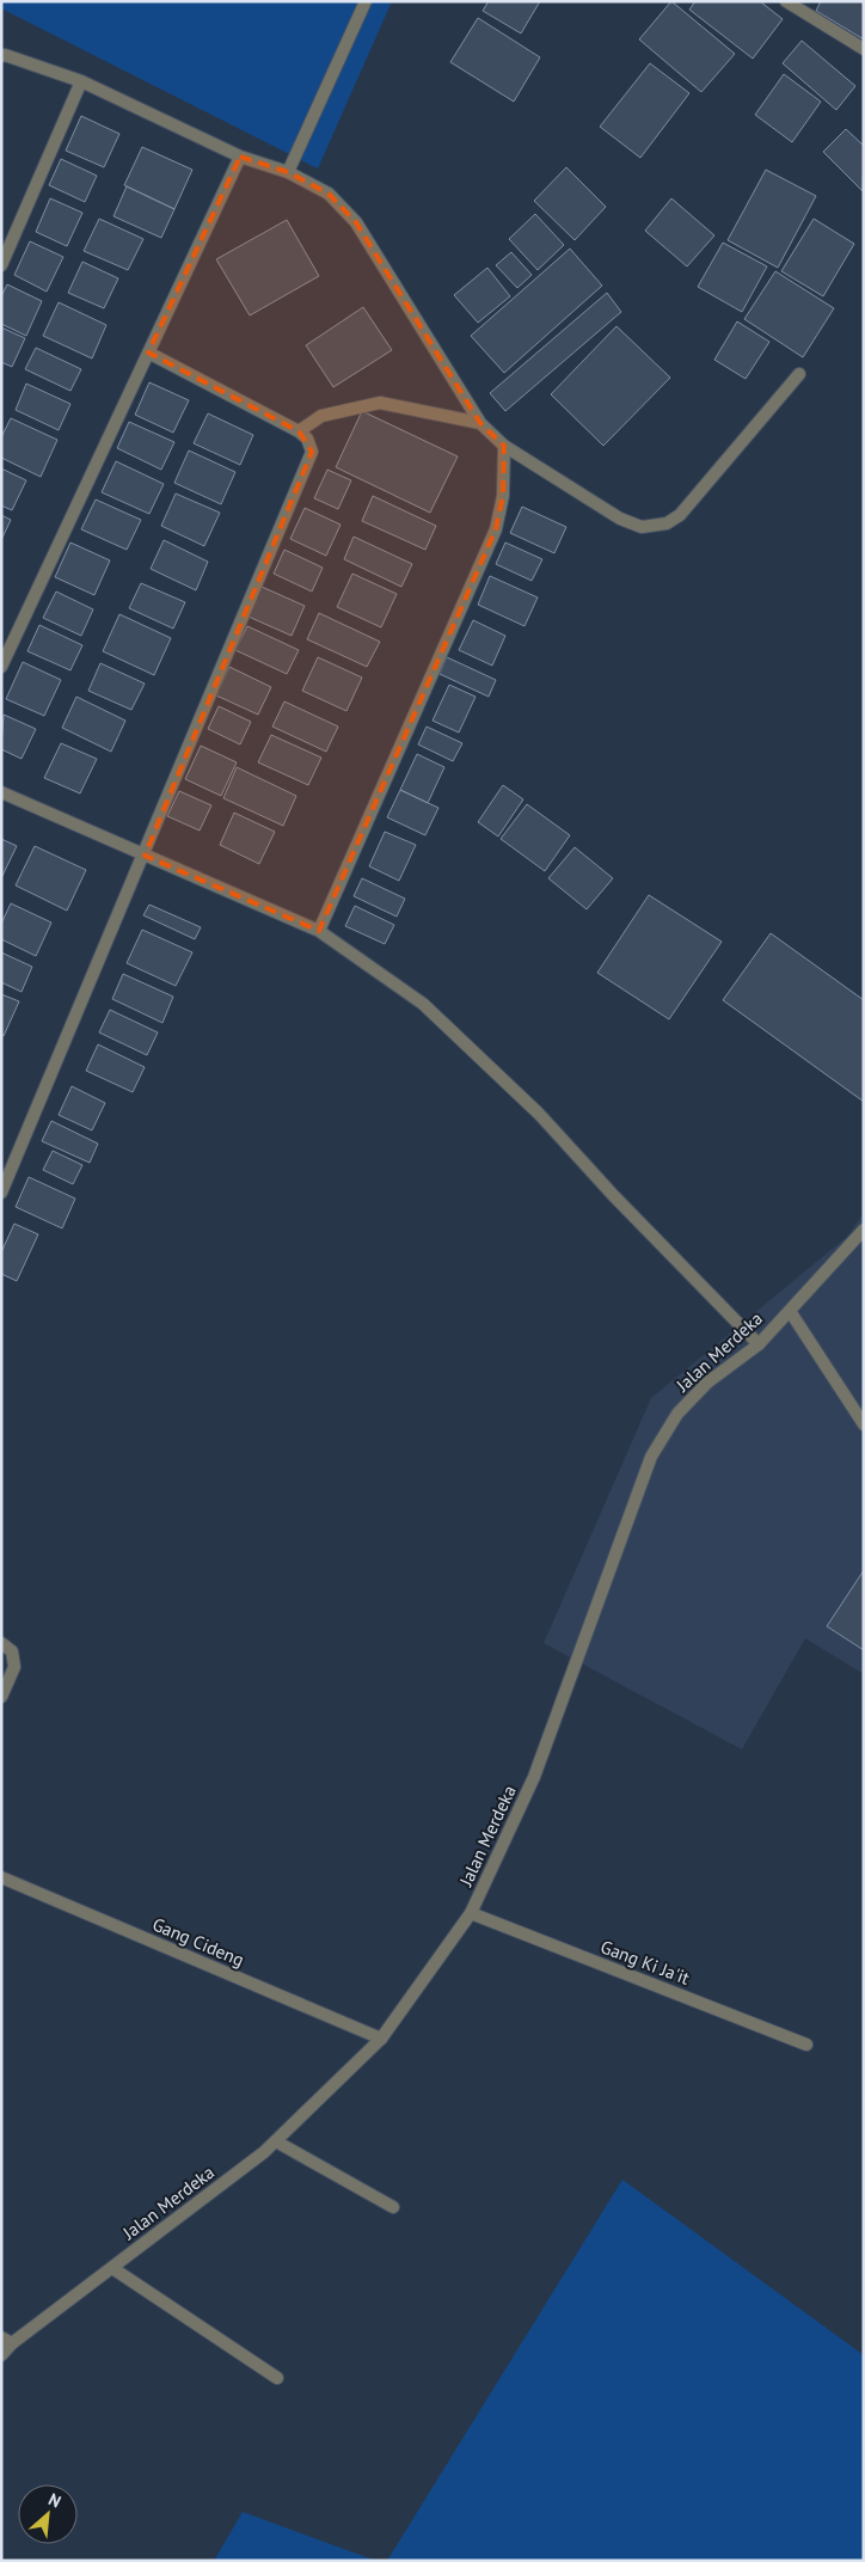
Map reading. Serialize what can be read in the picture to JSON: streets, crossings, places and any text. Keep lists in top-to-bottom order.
{
  "streets": {
    "street": ["Jalan Merdeka", "Gang Cideng", "Gang Ki Ja'it"]
  },
  "crossings": [
    ["Jalan Merdeka", "Gang Cideng"],
    ["Jalan Merdeka", "Gang Ki Ja'it"]
  ],
  "north": "top right"
}
